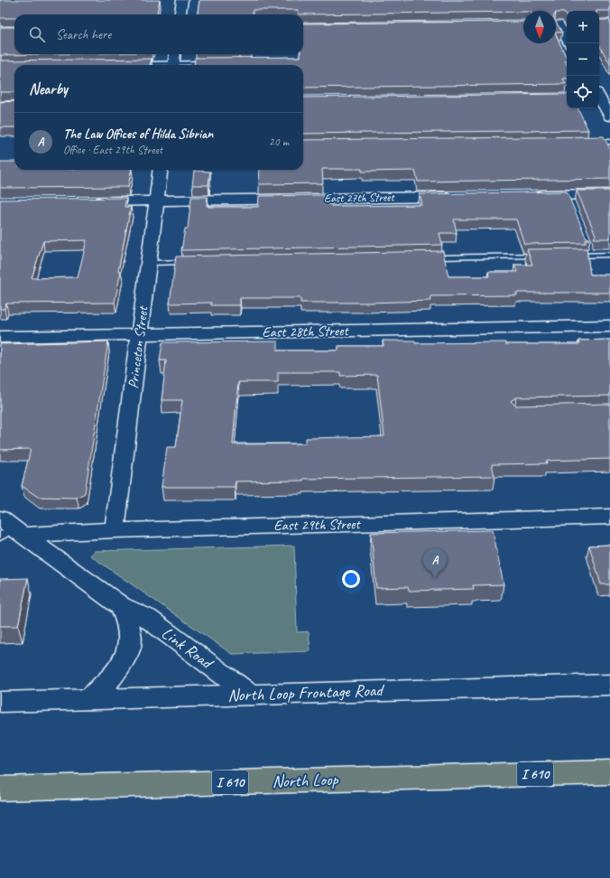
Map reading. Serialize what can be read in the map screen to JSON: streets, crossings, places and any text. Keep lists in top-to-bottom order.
{
  "streets": {
    "highway": ["I 610", "North Loop"],
    "main road": ["North Loop Frontage Road"],
    "street": [
      "East 27th Street",
      "East 28th Street",
      "Princeton Street",
      "East 29th Street",
      "Link Road"
    ]
  },
  "crossings": [
    ["East 27th Street", "Princeton Street"],
    ["East 28th Street", "Princeton Street"],
    ["Princeton Street", "East 29th Street"],
    ["East 29th Street", "Link Road"],
    ["Link Road", "North Loop Frontage Road"]
  ],
  "north": "bottom",
  "page": {
    "map_buttons": ["+", "−"],
    "search": "Search here",
    "heading": "Nearby",
    "list": [
      {
        "mark": "A",
        "name": "The Law Offices of Hilda Sibrian",
        "note": "Office · East 29th Street",
        "value": "20 m"
      }
    ],
    "pins": "A"
  }
}
